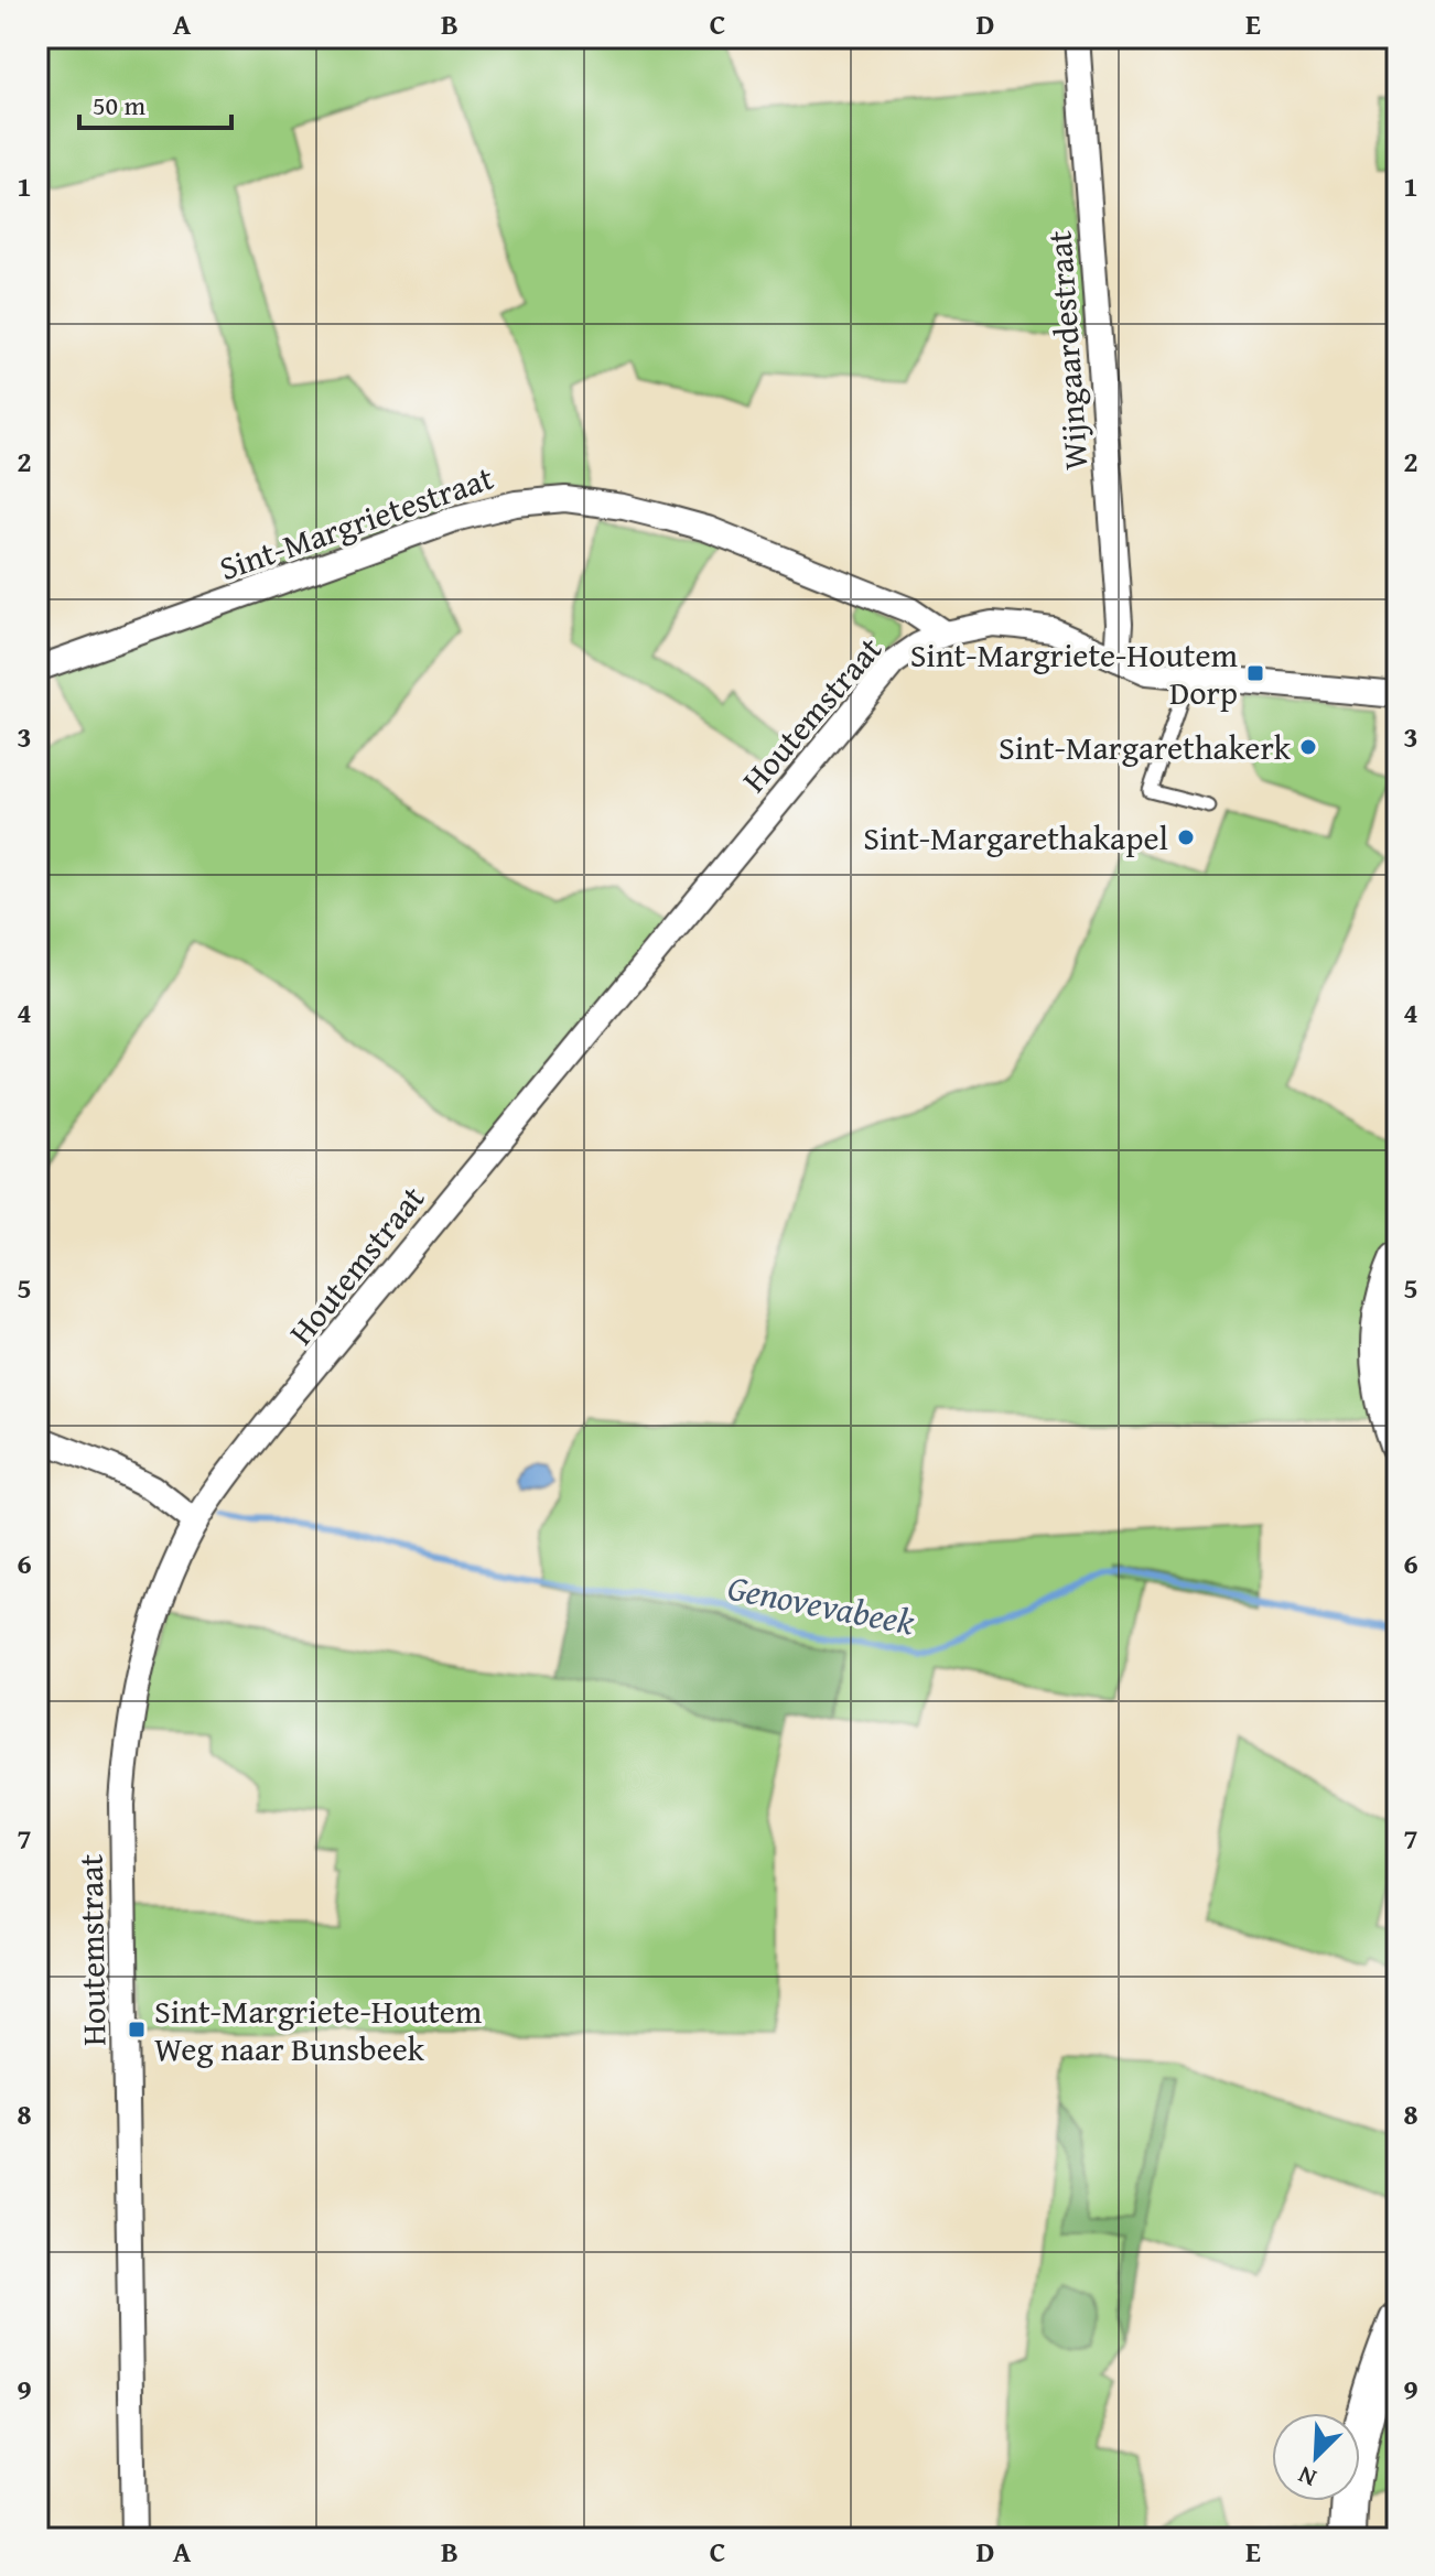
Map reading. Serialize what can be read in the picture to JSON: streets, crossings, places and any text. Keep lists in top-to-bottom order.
{
  "streets": {
    "street": ["Wijngaardestraat", "Sint-Margrietestraat", "Houtemstraat"]
  },
  "crossings": [
    ["Wijngaardestraat", "Houtemstraat"],
    ["Sint-Margrietestraat", "Houtemstraat"]
  ],
  "water": ["Genovevabeek"],
  "places": {
    "transit": ["Sint-Margriete-Houtem Dorp", "Sint-Margriete-Houtem Weg naar Bunsbeek"],
    "other": ["Sint-Margarethakerk", "Sint-Margarethakapel"]
  },
  "scale_bar": "50 m",
  "north": "bottom left",
  "grid": {
    "columns": [
      "A",
      "B",
      "C",
      "D",
      "E"
    ],
    "rows": [
      "1",
      "2",
      "3",
      "4",
      "5",
      "6",
      "7",
      "8",
      "9"
    ]
  }
}
